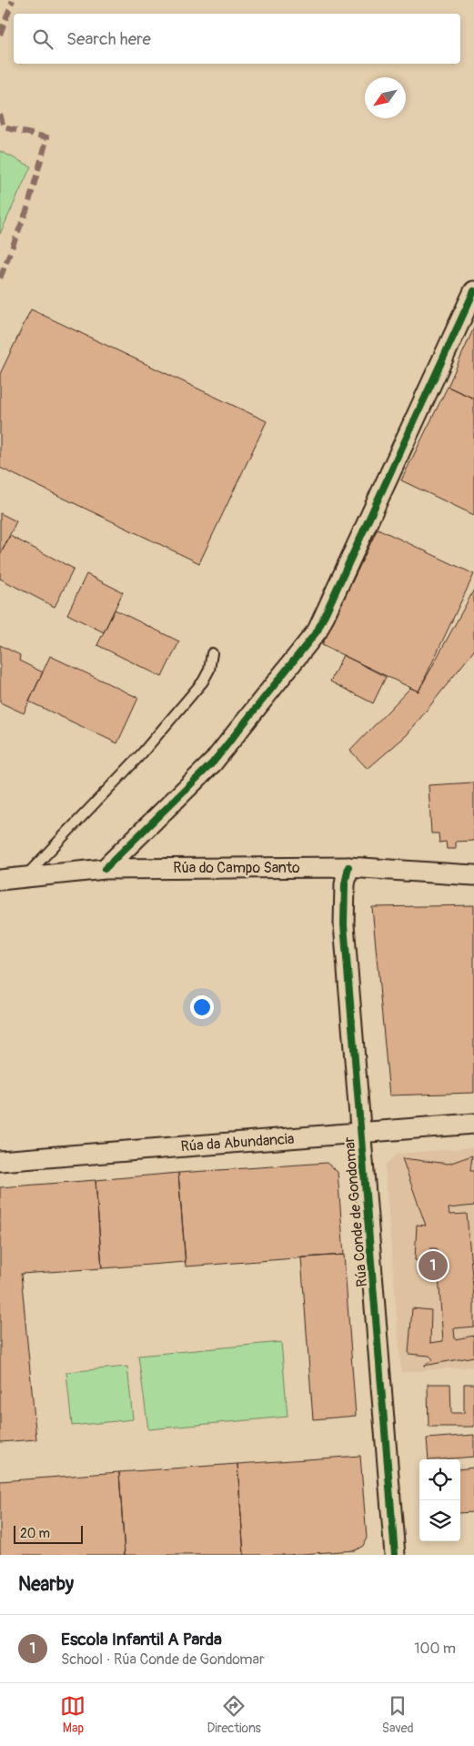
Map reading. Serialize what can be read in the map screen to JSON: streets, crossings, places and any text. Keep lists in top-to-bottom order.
{
  "streets": {
    "street": ["Rúa do Campo Santo", "Rúa da Abundancia", "Rúa Conde de Gondomar"]
  },
  "crossings": [
    ["Rúa do Campo Santo", "Rúa Conde de Gondomar"],
    ["Rúa da Abundancia", "Rúa Conde de Gondomar"]
  ],
  "scale_bar": "20 m",
  "north": "bottom left",
  "page": {
    "search": "Search here",
    "pins": "1",
    "scale": "20 m",
    "heading": "Nearby",
    "list": [
      {
        "mark": "1",
        "name": "Escola Infantil A Parda",
        "note": "School · Rúa Conde de Gondomar",
        "value": "100 m"
      }
    ],
    "nav": ["Map", "Directions", "Saved"]
  }
}
